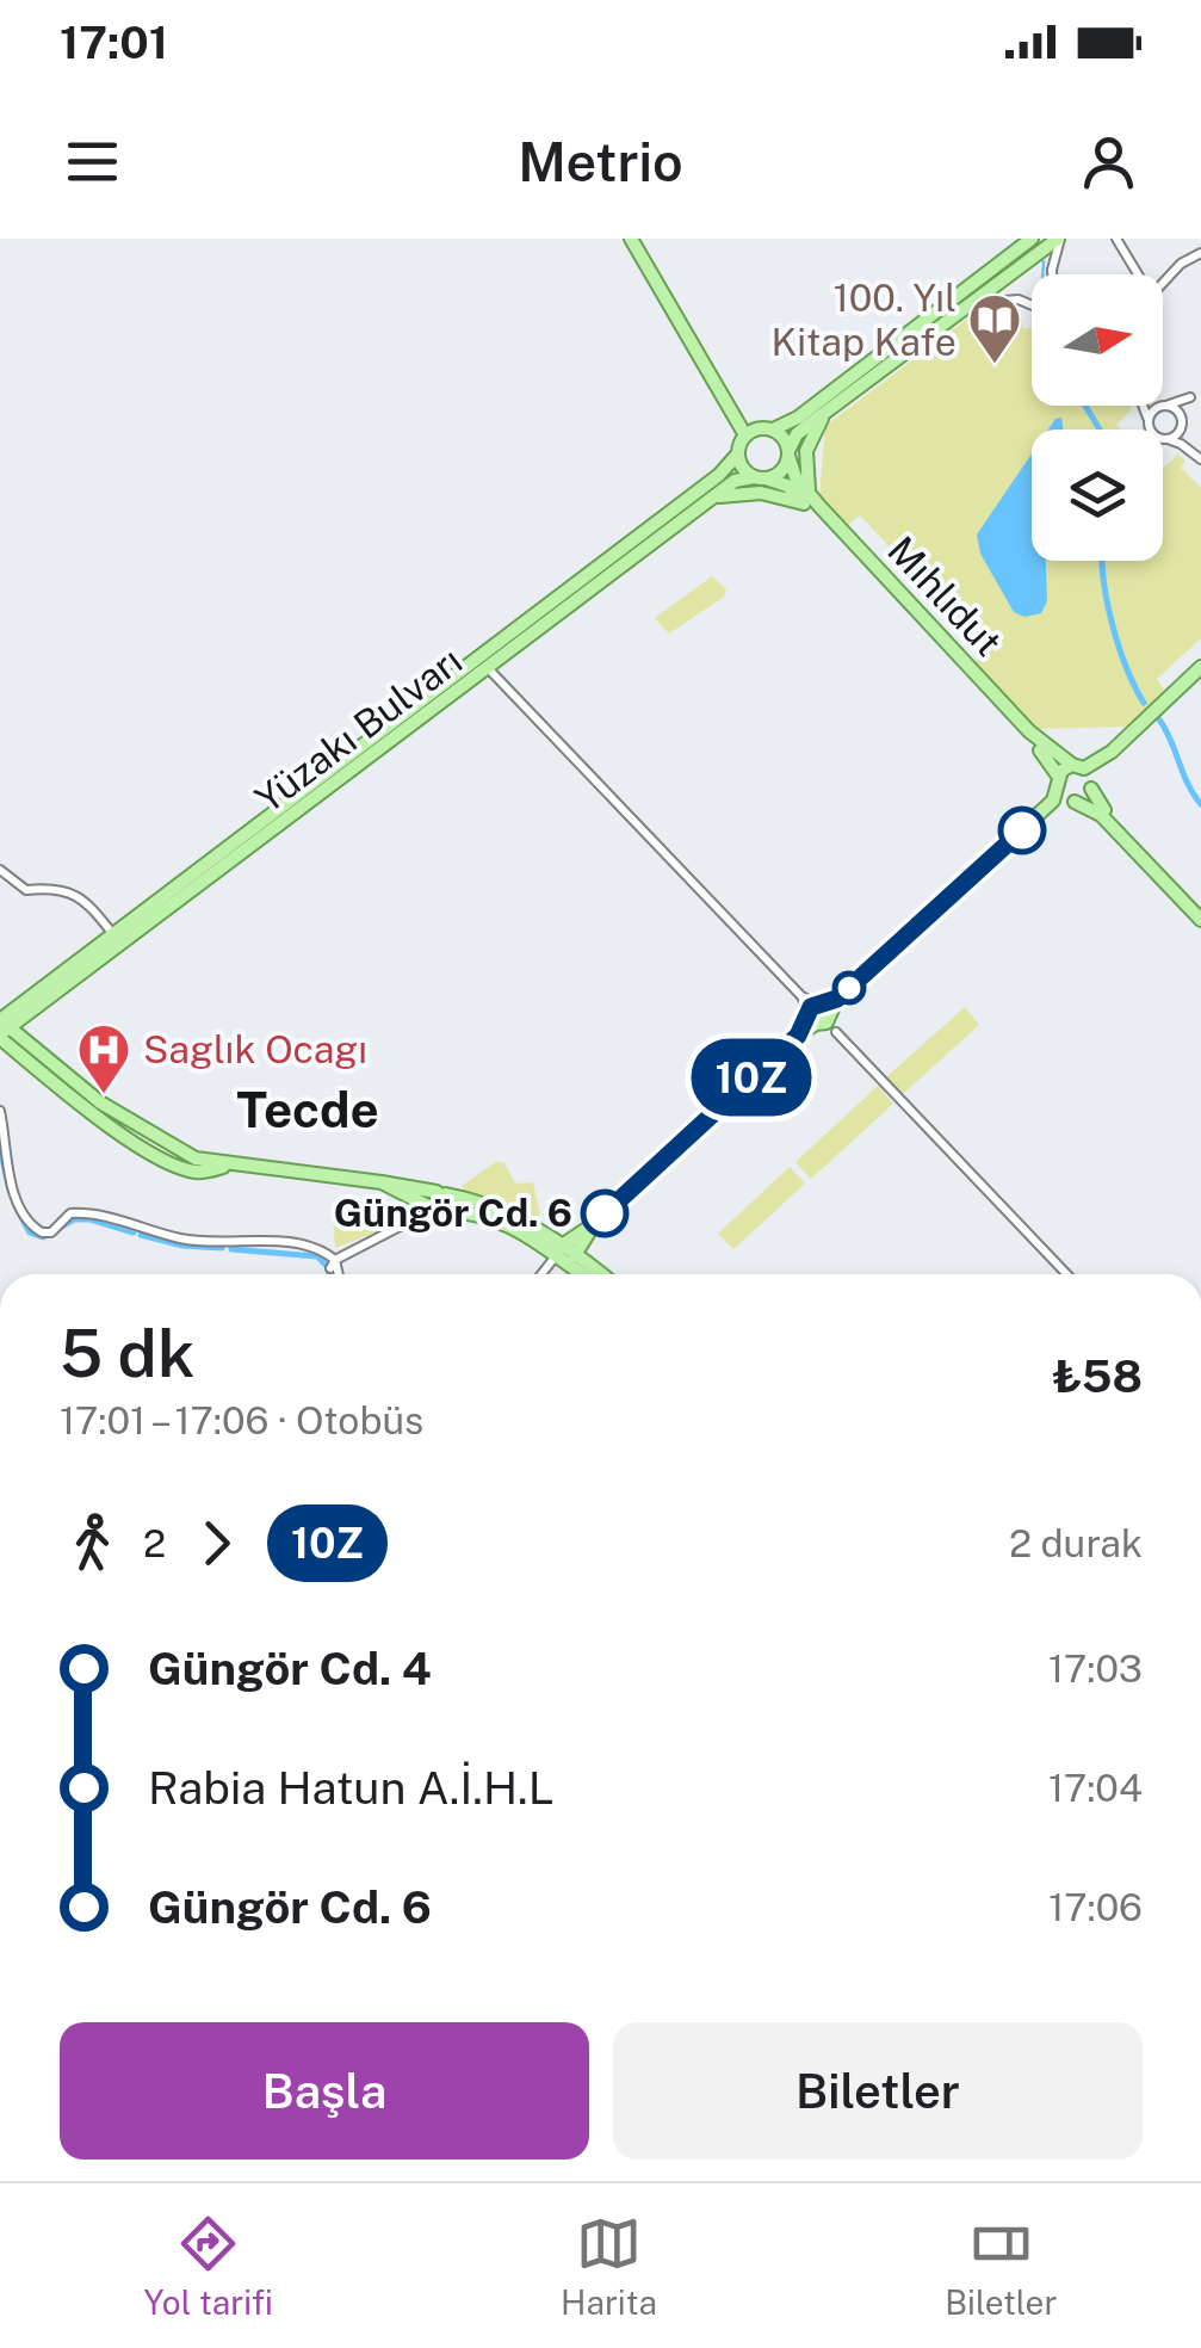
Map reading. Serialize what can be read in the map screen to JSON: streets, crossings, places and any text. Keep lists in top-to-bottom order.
{
  "streets": {
    "main road": ["Mıhlıdut", "Yüzakı Bulvarı"]
  },
  "crossings": [
    ["Mıhlıdut", "Yüzakı Bulvarı"]
  ],
  "districts": ["Tecde"],
  "places": {
    "library": ["100. Yıl Kitap Kafe"],
    "hospital": ["Saglık Ocagı"],
    "other": ["Güngör Cd. 6"]
  },
  "lines": ["bus line 10Z"],
  "north": "right",
  "page": {
    "status": "17:01",
    "header": "Metrio",
    "on_map": "10Z",
    "heading": ["5 dk", "17:01 – 17:06 · Otobüs", "₺58"],
    "legs": ["2", "10Z", "2 durak"],
    "list": [
      {
        "name": "Güngör Cd. 4",
        "value": "17:03"
      },
      {
        "name": "Rabia Hatun A.İ.H.L",
        "value": "17:04"
      },
      {
        "name": "Güngör Cd. 6",
        "value": "17:06"
      }
    ],
    "buttons": ["Başla", "Biletler"],
    "tabs": ["Yol tarifi", "Harita", "Biletler"]
  }
}
